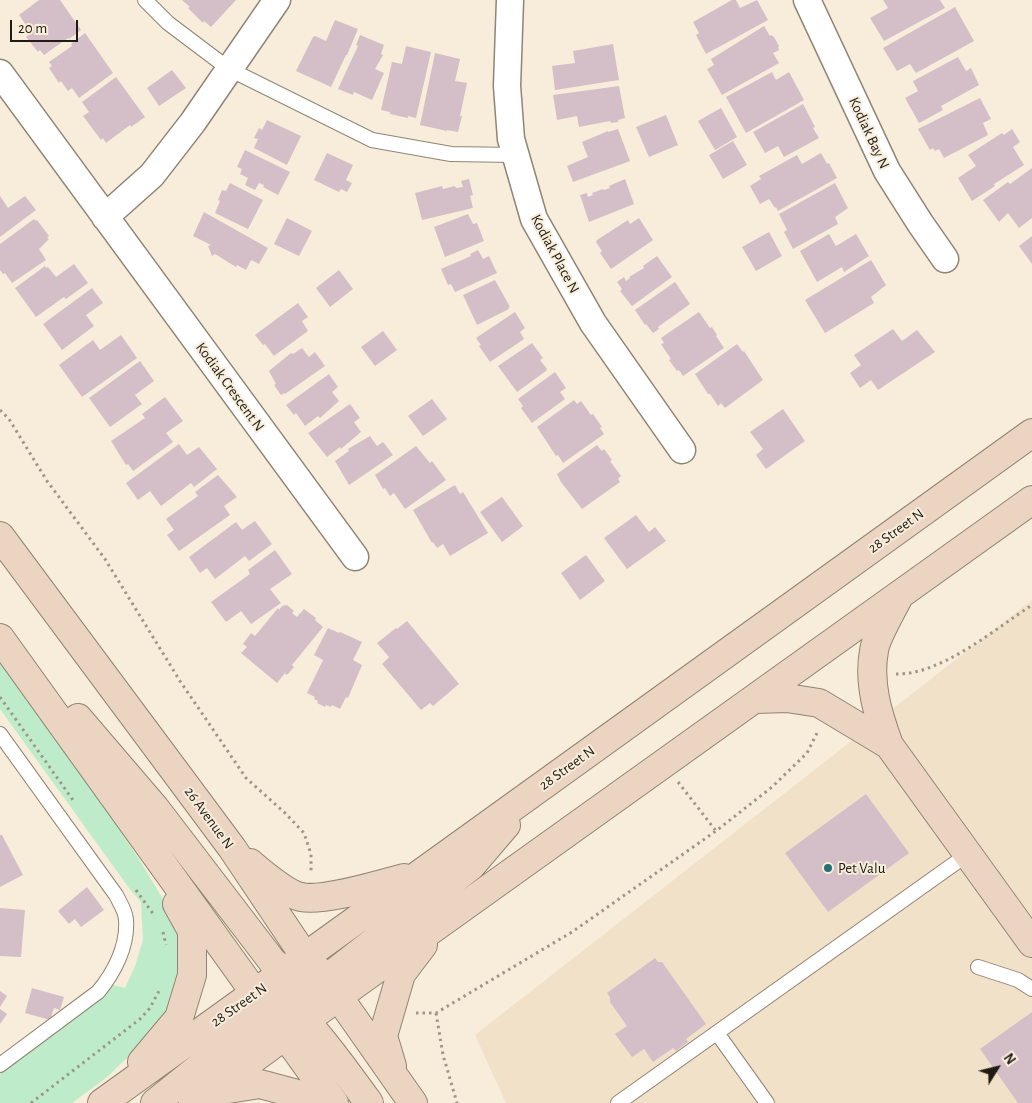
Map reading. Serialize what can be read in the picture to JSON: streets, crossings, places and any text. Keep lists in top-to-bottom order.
{
  "streets": {
    "main road": ["28 Street N", "26 Avenue N"],
    "street": ["Kodiak Bay N", "Kodiak Place N", "Kodiak Crescent N"]
  },
  "crossings": [
    ["28 Street N", "26 Avenue N"]
  ],
  "places": ["Pet Valu"],
  "scale_bar": "20 m",
  "north": "top right"
}
